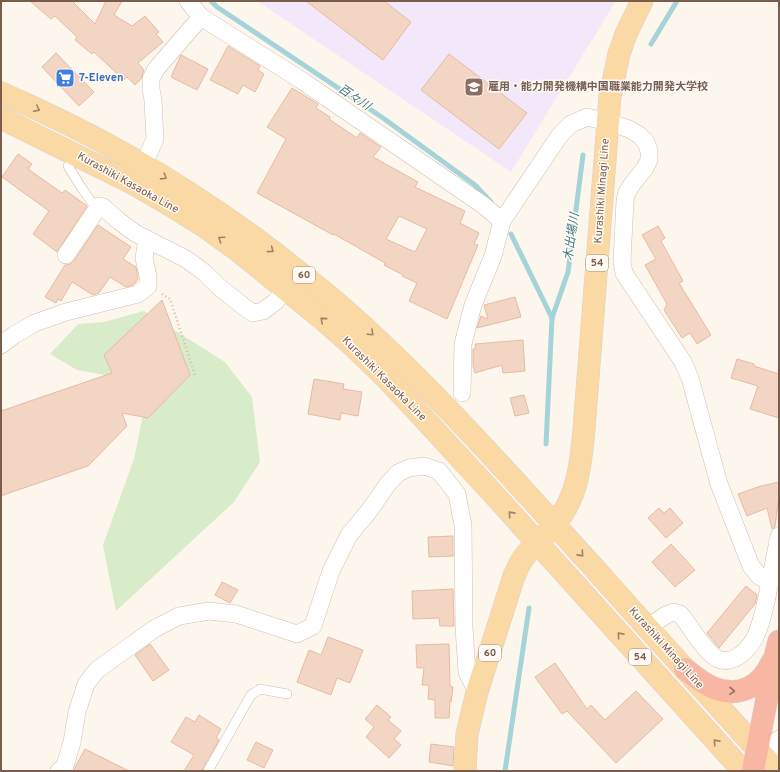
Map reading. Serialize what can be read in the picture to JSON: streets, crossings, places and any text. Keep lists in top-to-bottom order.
{
  "streets": {
    "main road": [
      "Kurashiki Kasaoka Line",
      "Kurashiki Minagi Line",
      "54",
      "60"
    ]
  },
  "crossings": [
    ["Kurashiki Kasaoka Line", "Kurashiki Minagi Line"],
    ["Kurashiki Kasaoka Line", "54"],
    ["Kurashiki Kasaoka Line", "60"],
    ["Kurashiki Minagi Line", "54"],
    ["Kurashiki Minagi Line", "60"],
    ["54", "60"]
  ],
  "water": ["百々川", "木出場川"],
  "places": {
    "supermarket": ["7-Eleven"],
    "school or university": ["雇用・能力開発機構中国職業能力開発大学校"]
  }
}
